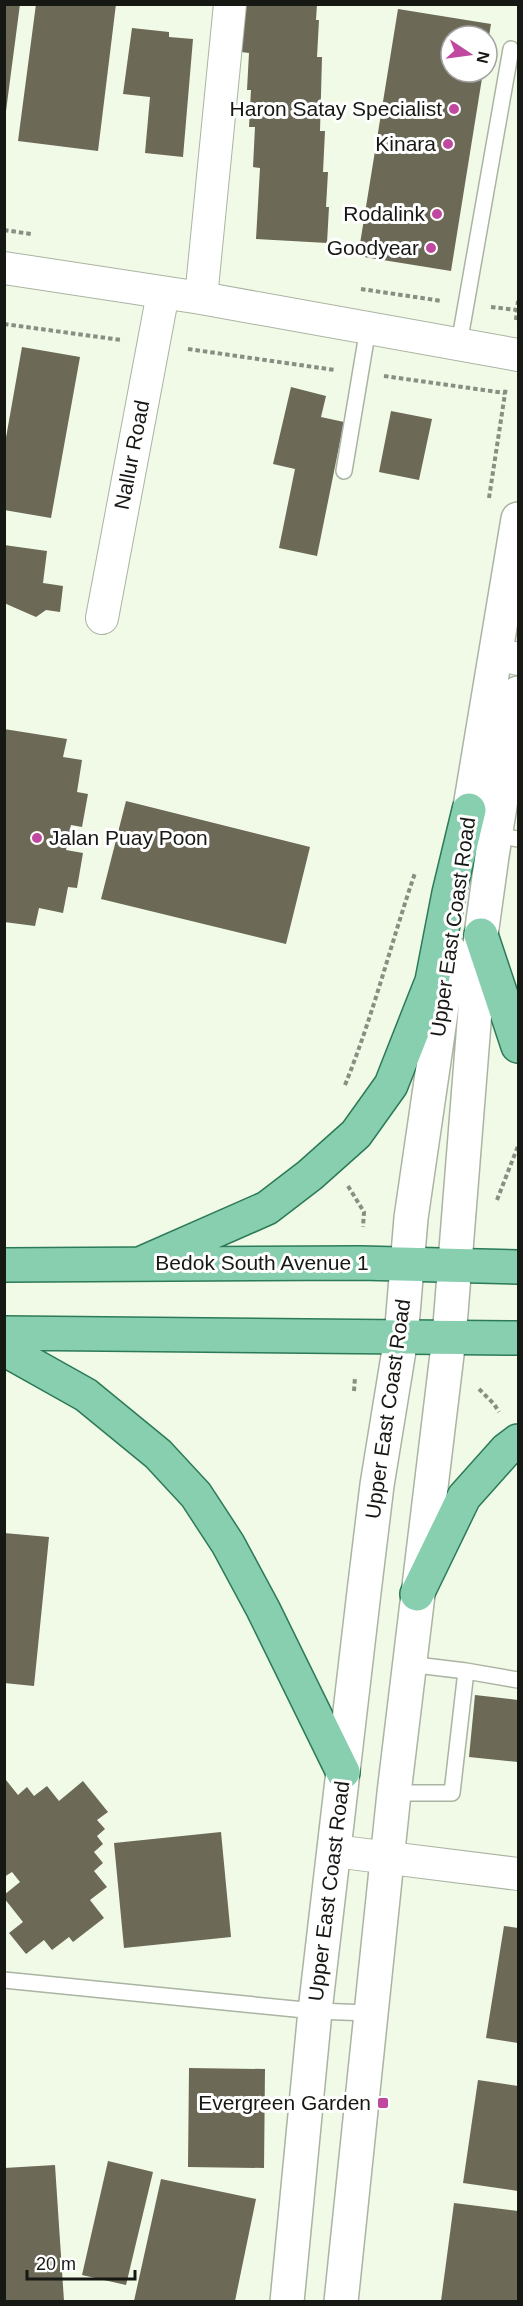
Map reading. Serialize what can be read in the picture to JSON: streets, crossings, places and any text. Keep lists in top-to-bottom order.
{
  "streets": {
    "main road": ["Upper East Coast Road", "Bedok South Avenue 1"],
    "street": ["Nallur Road"]
  },
  "crossings": [
    ["Upper East Coast Road", "Bedok South Avenue 1"]
  ],
  "places": {
    "other": [
      "Haron Satay Specialist",
      "Kinara",
      "Rodalink",
      "Goodyear",
      "Jalan Puay Poon"
    ],
    "transit": ["Evergreen Garden"]
  },
  "scale_bar": "20 m",
  "north": "right"
}
